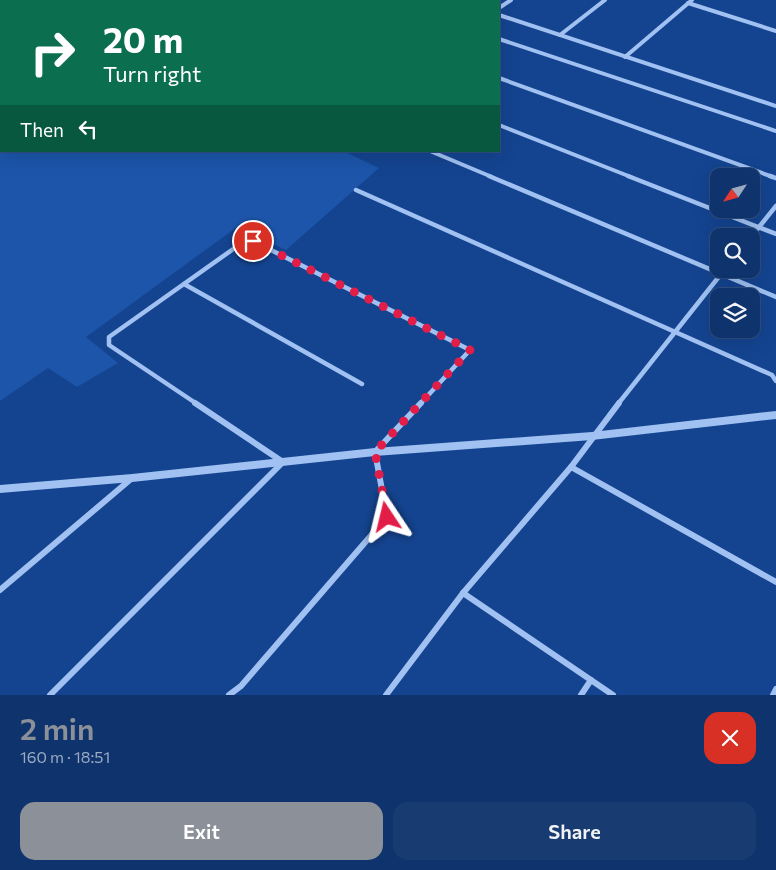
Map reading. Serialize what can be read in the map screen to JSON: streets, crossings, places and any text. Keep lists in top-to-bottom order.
{
  "north": "bottom left",
  "page": {
    "turn": ["20 m", "Turn right"],
    "then": "Then",
    "heading": ["2 min", "160 m · 18:51"],
    "buttons": ["Exit", "Share"]
  }
}
